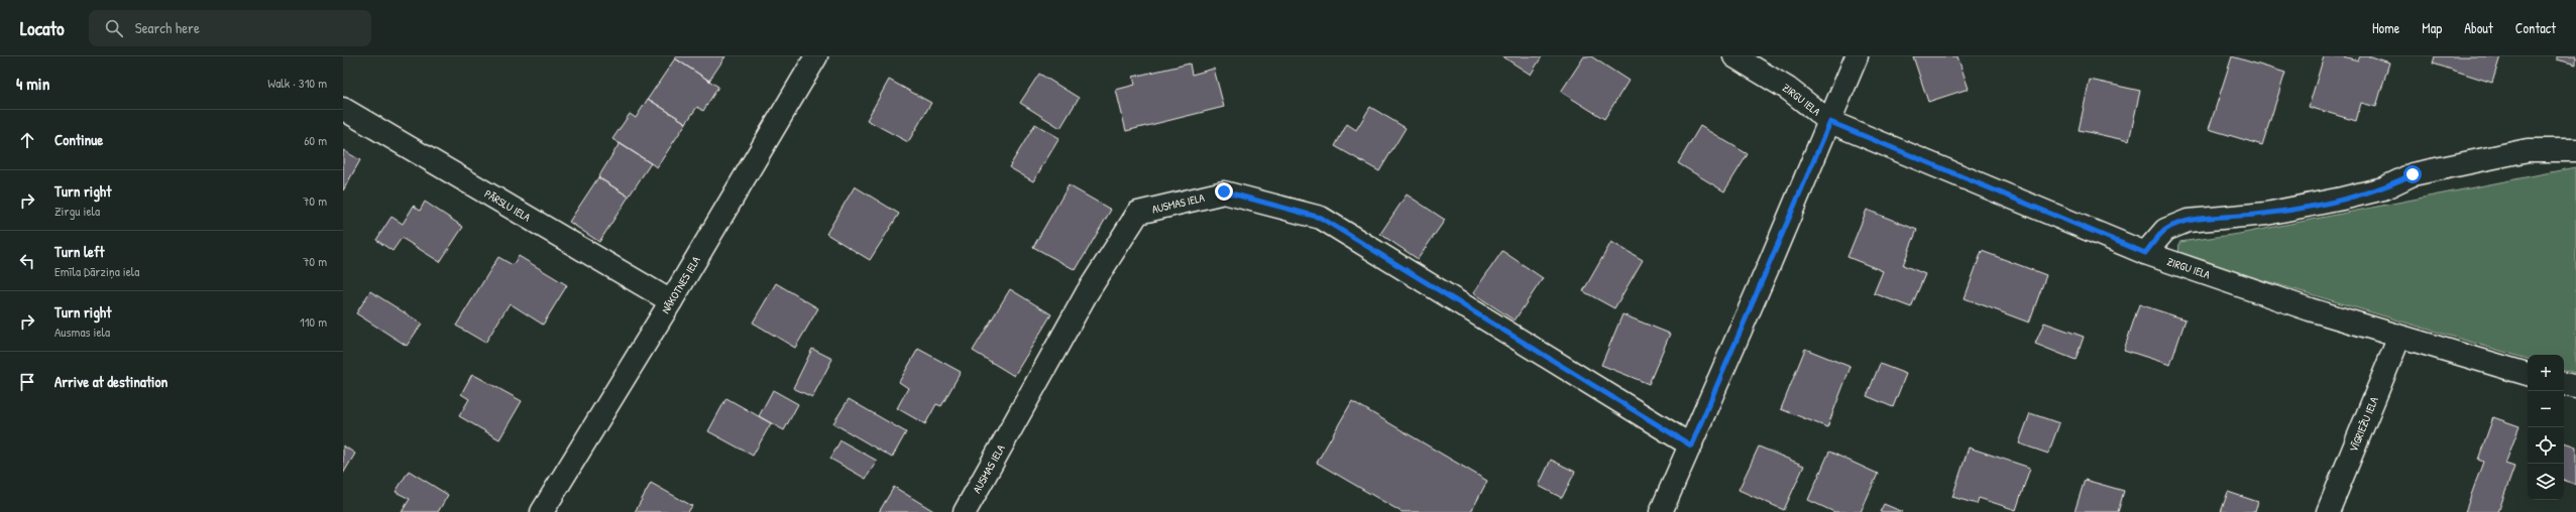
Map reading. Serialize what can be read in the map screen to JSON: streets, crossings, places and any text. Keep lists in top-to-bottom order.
{
  "streets": {
    "street": [
      "ZIRGU IELA",
      "AUSMAS IELA",
      "PĀRSLU IELA",
      "NĀKOTNES IELA",
      "VĪGRIEŽU IELA"
    ]
  },
  "crossings": [
    ["ZIRGU IELA", "VĪGRIEŽU IELA"],
    ["PĀRSLU IELA", "NĀKOTNES IELA"]
  ],
  "page": {
    "header": "Locato",
    "search": "Search here",
    "nav": [
      "Home",
      "Map",
      "About",
      "Contact"
    ],
    "heading": ["4 min", "Walk · 310 m"],
    "list": [
      ["Continue", "60 m"],
      ["Turn right", "Zirgu iela", "70 m"],
      ["Turn left", "Emīla Dārziņa iela", "70 m"],
      ["Turn right", "Ausmas iela", "110 m"],
      "Arrive at destination"
    ],
    "map_buttons": ["+", "−"]
  }
}
